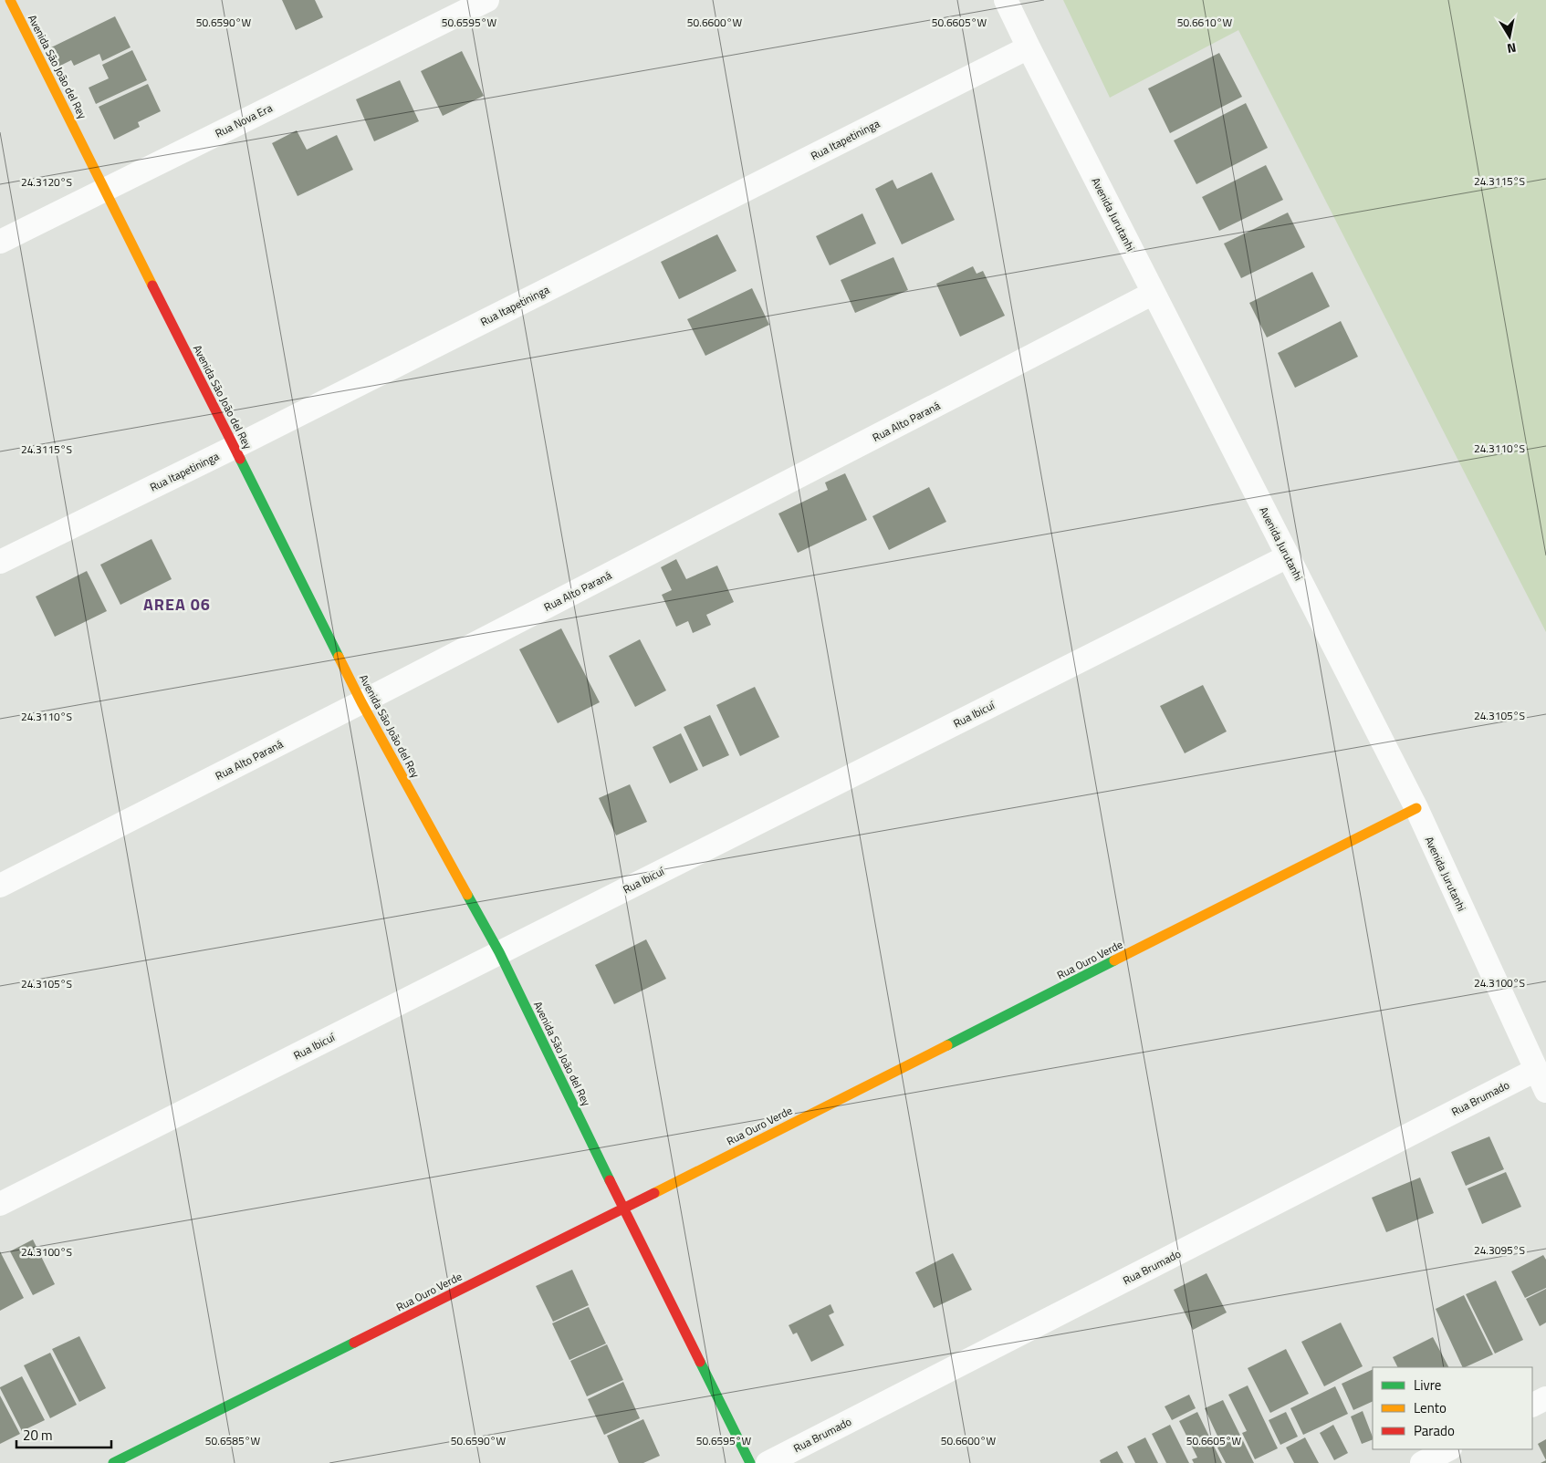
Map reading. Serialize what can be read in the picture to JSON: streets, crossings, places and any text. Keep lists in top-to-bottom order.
{
  "streets": {
    "street": [
      "Avenida São João del Rey",
      "Rua Nova Era",
      "Rua Itapetininga",
      "Avenida Jurutanhi",
      "Rua Alto Paraná",
      "Rua Ibicuí",
      "Rua Ouro Verde",
      "Rua Brumado"
    ]
  },
  "crossings": [
    ["Avenida São João del Rey", "Rua Nova Era"],
    ["Avenida São João del Rey", "Rua Itapetininga"],
    ["Avenida São João del Rey", "Rua Alto Paraná"],
    ["Avenida São João del Rey", "Rua Ibicuí"],
    ["Avenida São João del Rey", "Rua Ouro Verde"],
    ["Rua Itapetininga", "Avenida Jurutanhi"],
    ["Avenida Jurutanhi", "Rua Alto Paraná"],
    ["Avenida Jurutanhi", "Rua Ibicuí"],
    ["Avenida Jurutanhi", "Rua Ouro Verde"],
    ["Avenida Jurutanhi", "Rua Brumado"]
  ],
  "districts": ["AREA 06"],
  "legend": ["Livre", "Lento", "Parado"],
  "scale_bar": "20 m",
  "north": "bottom",
  "coordinates": [
    "50.6590°W",
    "50.6595°W",
    "50.6600°W",
    "50.6605°W",
    "50.6610°W",
    "24.3115°S",
    "24.3120°S",
    "24.3110°S",
    "24.3105°S",
    "24.3100°S",
    "24.3095°S",
    "50.6585°W"
  ]
}
